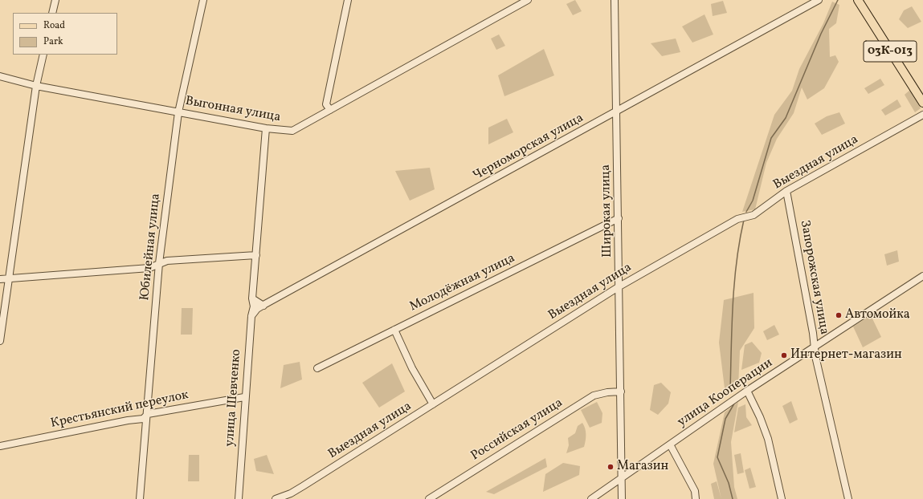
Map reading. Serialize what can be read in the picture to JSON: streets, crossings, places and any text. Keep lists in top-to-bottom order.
{
  "streets": {
    "main road": ["03К-013"],
    "street": [
      "Выгонная улица",
      "Черноморская улица",
      "Выездная улица",
      "Широкая улица",
      "Юбилейная улица",
      "Запорожская улица",
      "Молодёжная улица",
      "улица Кооперации",
      "улица Шевченко",
      "Крестьянский переулок",
      "Российская улица"
    ]
  },
  "crossings": [
    ["Выгонная улица", "Юбилейная улица"],
    ["Выгонная улица", "улица Шевченко"],
    ["Черноморская улица", "Широкая улица"],
    ["Черноморская улица", "улица Шевченко"],
    ["Выездная улица", "Широкая улица"],
    ["Выездная улица", "Запорожская улица"],
    ["Широкая улица", "Молодёжная улица"],
    ["Широкая улица", "улица Кооперации"],
    ["Широкая улица", "Российская улица"],
    ["Юбилейная улица", "Крестьянский переулок"],
    ["Запорожская улица", "улица Кооперации"],
    ["улица Шевченко", "Крестьянский переулок"]
  ],
  "places": ["Автомойка", "Интернет-магазин", "Магазин"],
  "legend": ["Road", "Park"]
}
